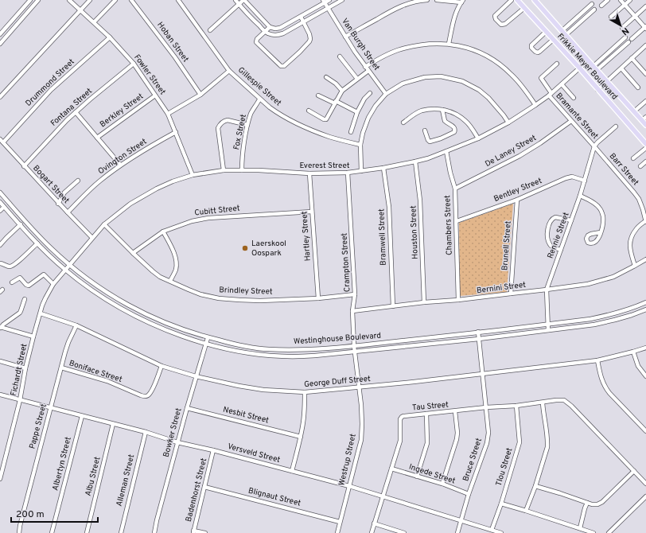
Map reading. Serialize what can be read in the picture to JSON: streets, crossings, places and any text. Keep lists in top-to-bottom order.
{
  "streets": {
    "main road": ["Frikkie Meyer Boulevard"],
    "street": [
      "Hoban Street",
      "Van Burgh Street",
      "Fowler Street",
      "Drummond Street",
      "Gillespie Street",
      "Fontana Street",
      "Berkley Street",
      "Bramante Street",
      "Fox Street",
      "De Laney Street",
      "Ovington Street",
      "Everest Street",
      "Barr Street",
      "Bogart Street",
      "Bentley Street",
      "Cubitt Street",
      "Chambers Street",
      "Houston Street",
      "Rennie Street",
      "Hartley Street",
      "Bramwell Street",
      "Brunell Street",
      "Crampton Street",
      "Bernini Street",
      "Brindley Street",
      "Westinghouse Boulevard",
      "Fichardt Street",
      "Boniface Street",
      "George Duff Street",
      "Tau Street",
      "Nesbit Street",
      "Pappe Street",
      "Bowker Street",
      "Versveld Street",
      "Westrup Street",
      "Bruce Street",
      "Albertyn Street",
      "Tlou Street",
      "Ingede Street",
      "Albu Street",
      "Alleman Street",
      "Badenhorst Street",
      "Blignaut Street"
    ]
  },
  "crossings": [
    ["Frikkie Meyer Boulevard", "Everest Street"],
    ["Fowler Street", "Drummond Street"],
    ["Fowler Street", "Fontana Street"],
    ["Fowler Street", "Berkley Street"],
    ["Fowler Street", "Ovington Street"],
    ["Fowler Street", "Everest Street"],
    ["Drummond Street", "Bogart Street"],
    ["Gillespie Street", "Fox Street"],
    ["Fontana Street", "Bogart Street"],
    ["Bramante Street", "De Laney Street"],
    ["Bramante Street", "Everest Street"],
    ["Bramante Street", "Barr Street"],
    ["Bramante Street", "Rennie Street"],
    ["Fox Street", "Everest Street"],
    ["De Laney Street", "Chambers Street"],
    ["Ovington Street", "Bogart Street"],
    ["Everest Street", "Bogart Street"],
    ["Everest Street", "Chambers Street"],
    ["Everest Street", "Houston Street"],
    ["Everest Street", "Hartley Street"],
    ["Everest Street", "Bramwell Street"],
    ["Everest Street", "Crampton Street"],
    ["Everest Street", "Brindley Street"],
    ["Everest Street", "Westinghouse Boulevard"],
    ["Everest Street", "Fichardt Street"],
    ["Barr Street", "Rennie Street"],
    ["Barr Street", "Bernini Street"],
    ["Bentley Street", "Chambers Street"],
    ["Bentley Street", "Rennie Street"],
    ["Bentley Street", "Brunell Street"],
    ["Cubitt Street", "Hartley Street"],
    ["Cubitt Street", "Brindley Street"],
    ["Chambers Street", "Bernini Street"],
    ["Houston Street", "Bernini Street"],
    ["Rennie Street", "Bernini Street"],
    ["Rennie Street", "Westinghouse Boulevard"],
    ["Hartley Street", "Brindley Street"],
    ["Bramwell Street", "Bernini Street"],
    ["Brunell Street", "Bernini Street"],
    ["Crampton Street", "Bernini Street"],
    ["Crampton Street", "Brindley Street"],
    ["Crampton Street", "Westinghouse Boulevard"],
    ["Crampton Street", "Westrup Street"],
    ["Westinghouse Boulevard", "Fichardt Street"],
    ["Westinghouse Boulevard", "Bowker Street"],
    ["Westinghouse Boulevard", "Westrup Street"],
    ["Westinghouse Boulevard", "Bruce Street"],
    ["Fichardt Street", "George Duff Street"],
    ["Fichardt Street", "Versveld Street"],
    ["Boniface Street", "George Duff Street"],
    ["Boniface Street", "Pappe Street"],
    ["George Duff Street", "Pappe Street"],
    ["George Duff Street", "Bowker Street"],
    ["George Duff Street", "Westrup Street"],
    ["George Duff Street", "Bruce Street"],
    ["Tau Street", "Versveld Street"],
    ["Tau Street", "Bruce Street"],
    ["Tau Street", "Tlou Street"],
    ["Tau Street", "Ingede Street"],
    ["Nesbit Street", "Bowker Street"],
    ["Pappe Street", "Versveld Street"],
    ["Bowker Street", "Versveld Street"],
    ["Versveld Street", "Westrup Street"],
    ["Versveld Street", "Bruce Street"],
    ["Versveld Street", "Albertyn Street"],
    ["Versveld Street", "Tlou Street"],
    ["Versveld Street", "Albu Street"],
    ["Versveld Street", "Alleman Street"],
    ["Versveld Street", "Badenhorst Street"],
    ["Westrup Street", "Blignaut Street"],
    ["Bruce Street", "Ingede Street"],
    ["Badenhorst Street", "Blignaut Street"]
  ],
  "places": ["Laerskool Oospark"],
  "scale_bar": "200 m",
  "north": "bottom right"
}
